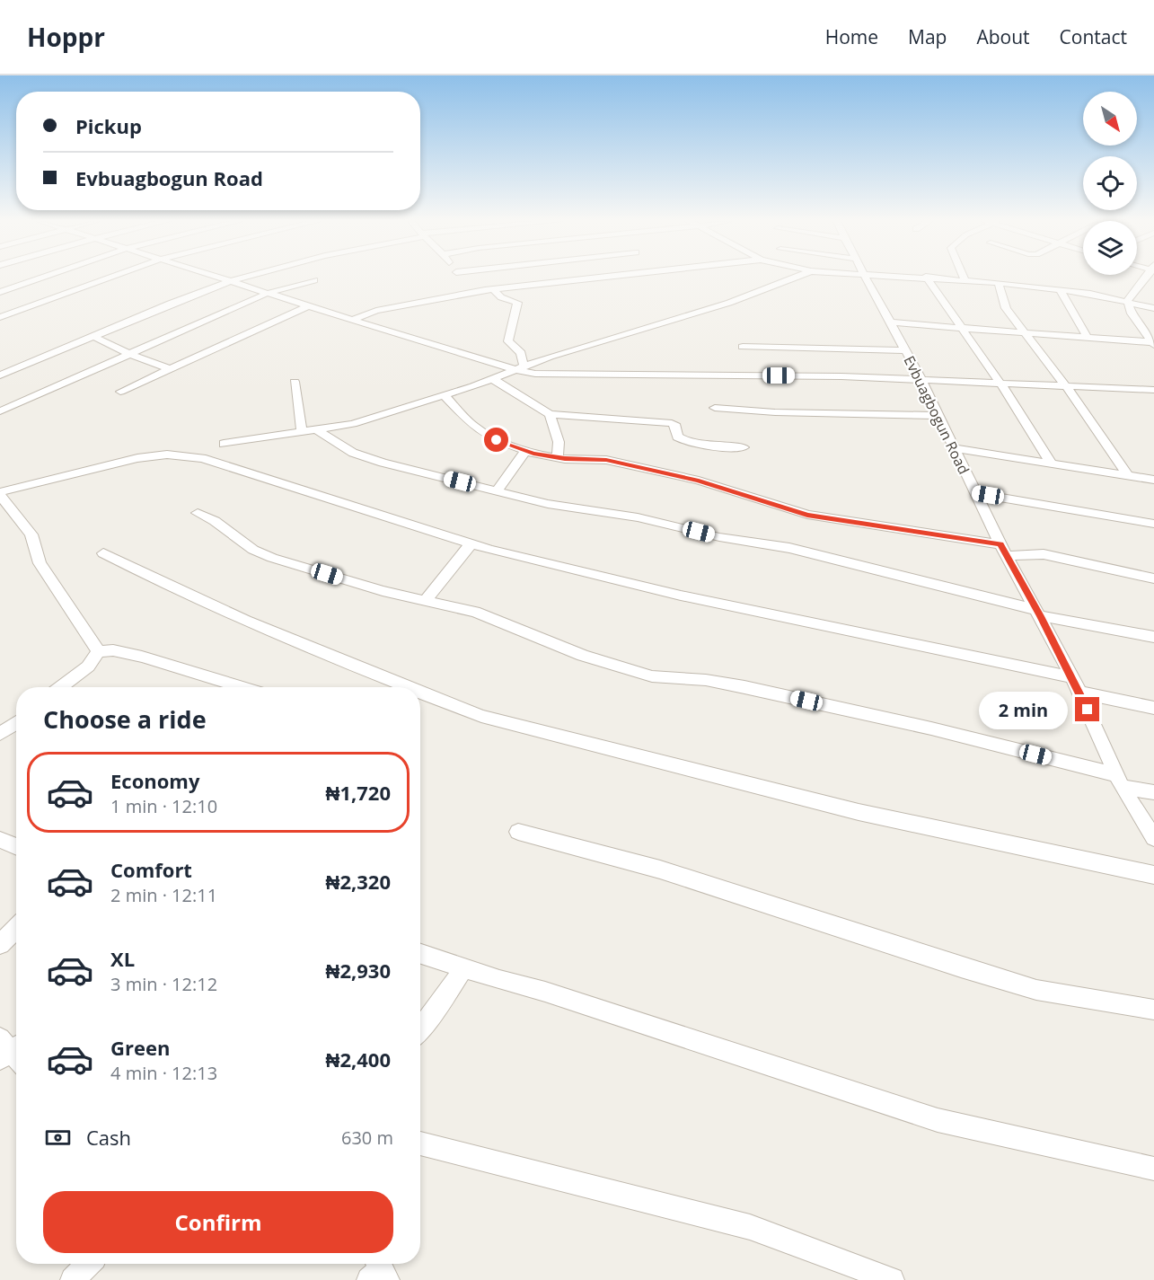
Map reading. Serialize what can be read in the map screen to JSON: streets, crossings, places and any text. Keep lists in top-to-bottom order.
{
  "streets": {
    "street": ["Evbuagbogun Road"]
  },
  "north": "bottom right",
  "page": {
    "header": "Hoppr",
    "nav": [
      "Home",
      "Map",
      "About",
      "Contact"
    ],
    "banner": ["Pickup", "Evbuagbogun Road"],
    "heading": "Choose a ride",
    "bubble": "2 min",
    "list": [
      {
        "name": "Economy",
        "note": "1 min · 12:10",
        "value": "₦1,720"
      },
      {
        "name": "Comfort",
        "note": "2 min · 12:11",
        "value": "₦2,320"
      },
      {
        "name": "XL",
        "note": "3 min · 12:12",
        "value": "₦2,930"
      },
      {
        "name": "Green",
        "note": "4 min · 12:13",
        "value": "₦2,400"
      }
    ],
    "pay": ["Cash", "630 m"],
    "buttons": "Confirm"
  }
}
